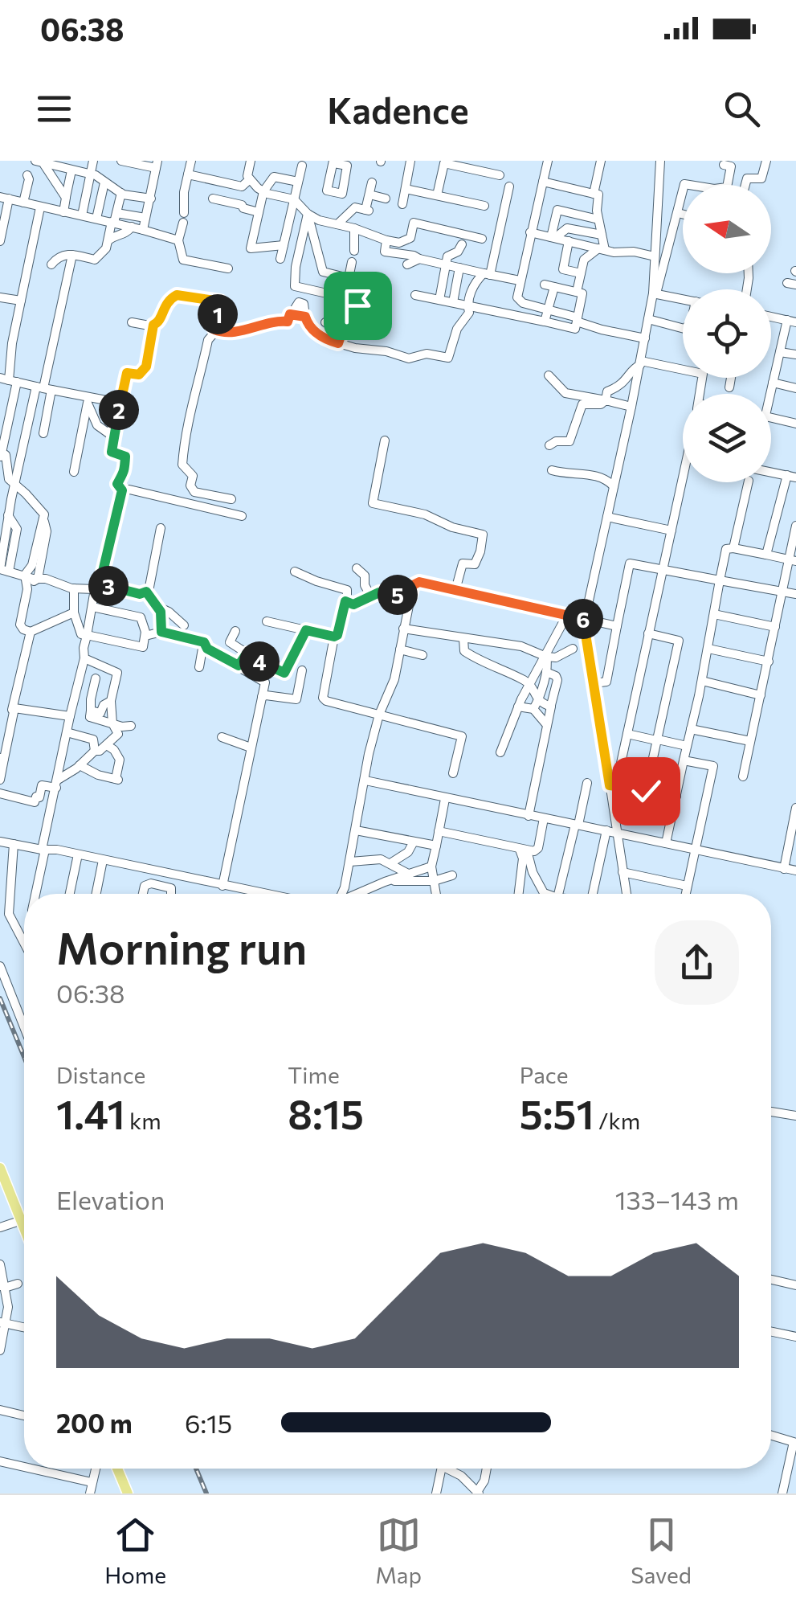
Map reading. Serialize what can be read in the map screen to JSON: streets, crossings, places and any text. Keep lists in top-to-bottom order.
{
  "north": "left",
  "page": {
    "status": "06:38",
    "header": "Kadence",
    "pins": [
      "1",
      "2",
      "3",
      "5",
      "6",
      "4"
    ],
    "heading": ["Morning run", "06:38"],
    "stats": [
      ["Distance", "1.41 km"],
      ["Time", "8:15"],
      ["Pace", "5:51 /km"]
    ],
    "chart": ["Elevation", "133–143 m"],
    "list": [
      {
        "name": "200 m",
        "note": "6:15"
      }
    ],
    "tabs": ["Home", "Map", "Saved"]
  }
}
